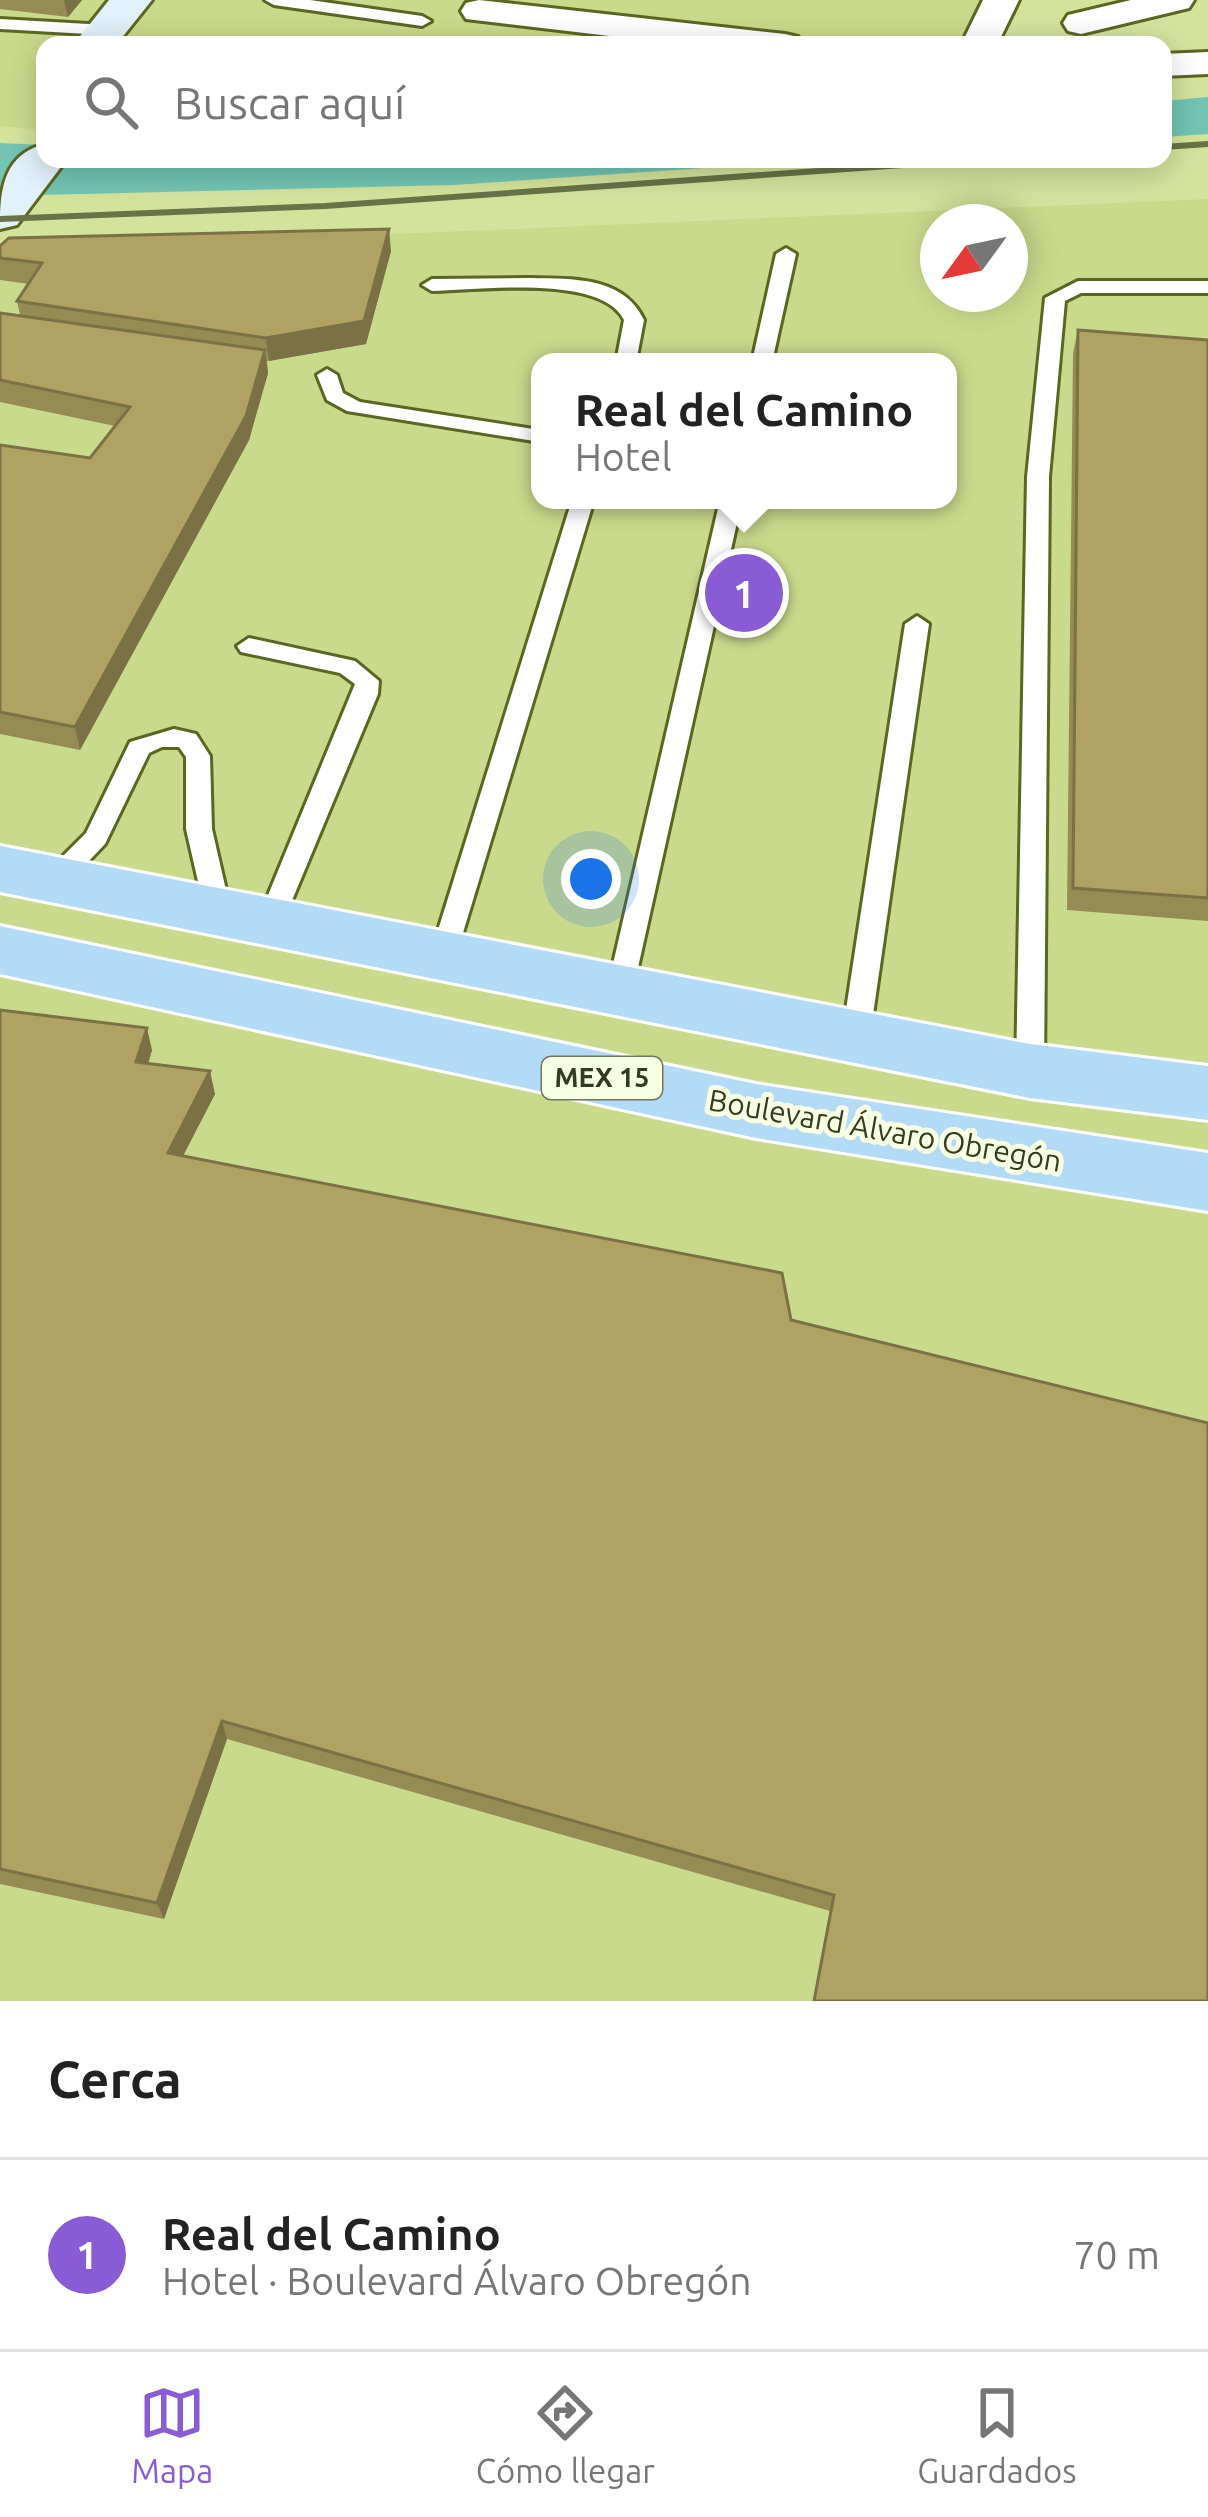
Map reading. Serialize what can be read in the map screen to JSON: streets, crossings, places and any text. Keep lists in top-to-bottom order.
{
  "streets": {
    "highway": ["MEX 15", "Boulevard Álvaro Obregón"]
  },
  "north": "bottom left",
  "page": {
    "search": "Buscar aquí",
    "popup": ["Real del Camino", "Hotel"],
    "pins": "1",
    "heading": "Cerca",
    "list": [
      {
        "mark": "1",
        "name": "Real del Camino",
        "note": "Hotel · Boulevard Álvaro Obregón",
        "value": "70 m"
      }
    ],
    "nav": ["Mapa", "Cómo llegar", "Guardados"]
  }
}
